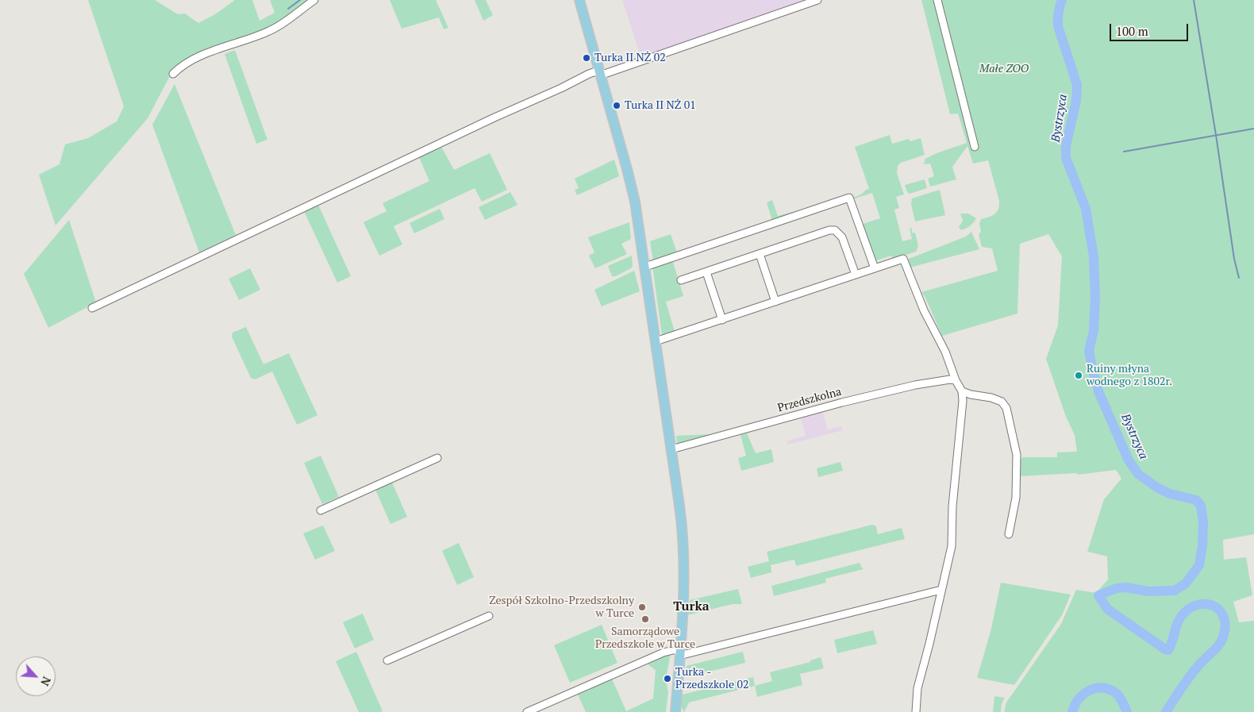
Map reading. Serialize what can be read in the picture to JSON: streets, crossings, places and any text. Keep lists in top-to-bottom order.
{
  "streets": {
    "street": ["Przedszkolna"]
  },
  "districts": ["Turka"],
  "water": ["Bystrzyca"],
  "parks": ["Małe ZOO"],
  "places": [
    "Turka II NŻ 02",
    "Turka II NŻ 01",
    "Ruiny młyna wodnego z 1802r.",
    "Zespół Szkolno-Przedszkolny w Turce",
    "Samorządowe Przedszkole w Turce",
    "Turka - Przedszkole 02"
  ],
  "scale_bar": "100 m",
  "north": "bottom right"
}
